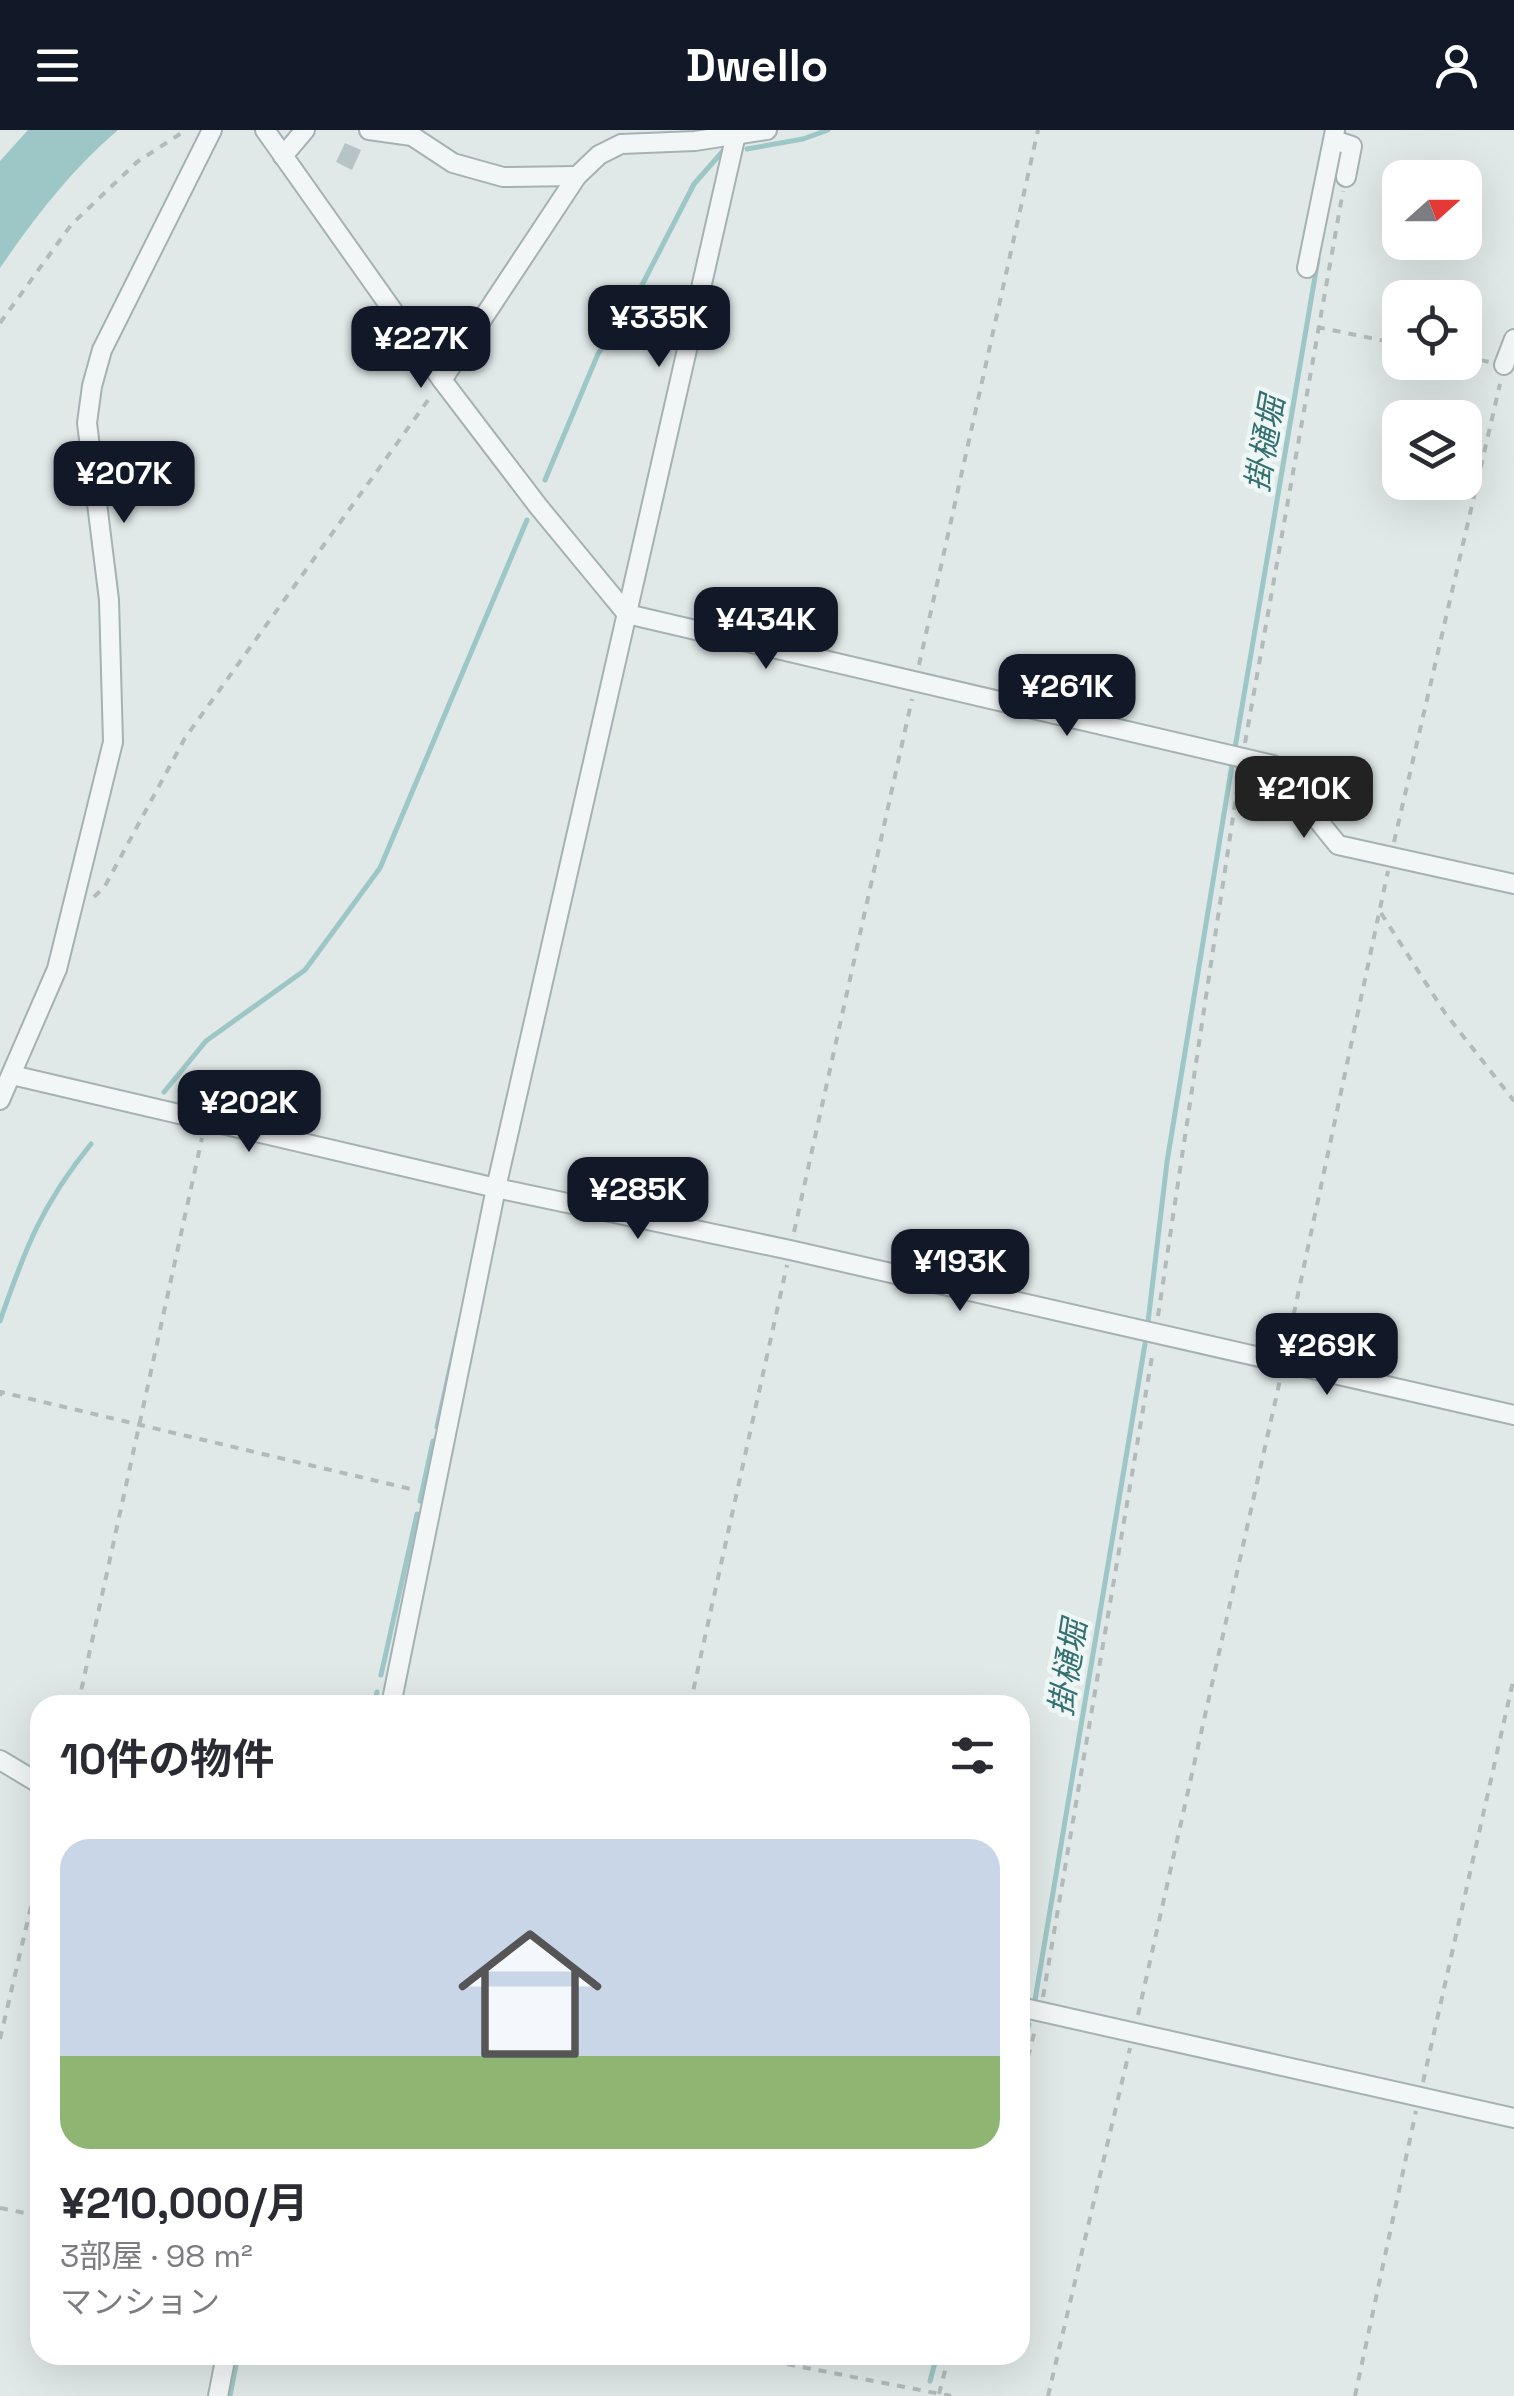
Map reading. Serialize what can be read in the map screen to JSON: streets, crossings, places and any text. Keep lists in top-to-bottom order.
{
  "water": ["掛樋堀"],
  "north": "right",
  "page": {
    "header": "Dwello",
    "price": [
      "¥335K",
      "¥227K",
      "¥207K",
      "¥434K",
      "¥261K",
      "¥210K",
      "¥202K",
      "¥285K",
      "¥193K",
      "¥269K"
    ],
    "heading": "10件の物件",
    "list": [
      {
        "name": "¥210,000/月",
        "note": "3部屋 · 98 m² · マンション"
      }
    ]
  }
}
